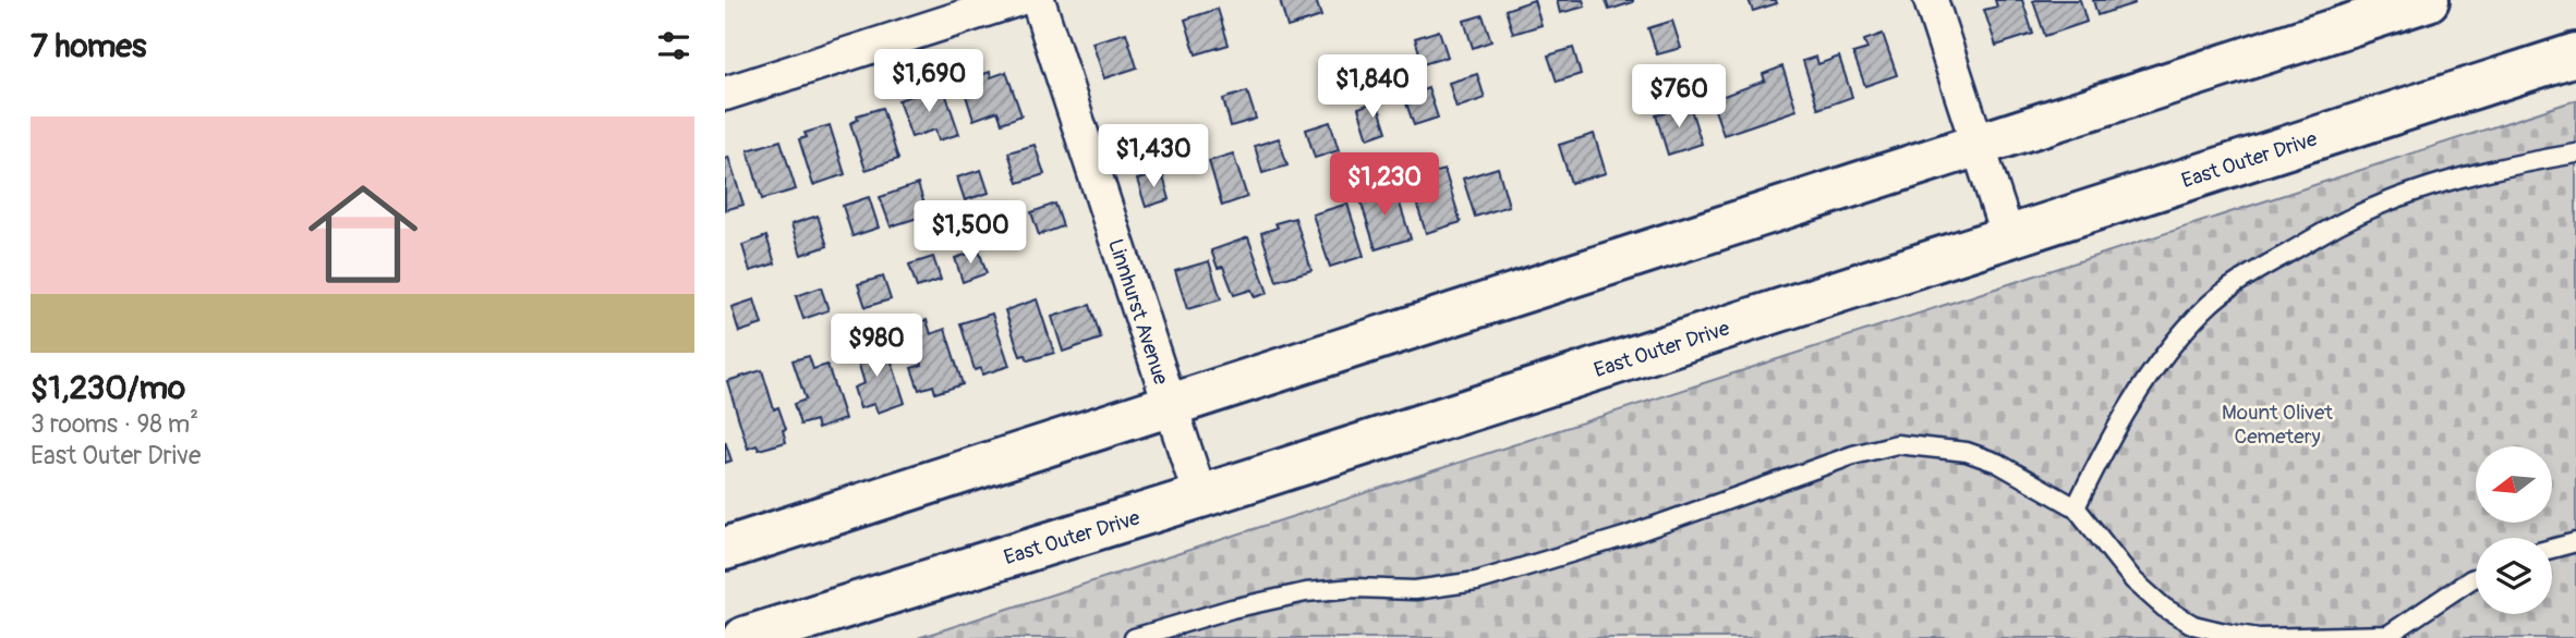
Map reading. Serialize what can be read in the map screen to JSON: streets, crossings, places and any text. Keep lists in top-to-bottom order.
{
  "streets": {
    "main road": ["East Outer Drive"],
    "street": ["Linnhurst Avenue"]
  },
  "crossings": [
    ["East Outer Drive", "Linnhurst Avenue"]
  ],
  "parks": ["Mount Olivet Cemetery"],
  "north": "left",
  "page": {
    "heading": "7 homes",
    "price": [
      "$1,690",
      "$1,840",
      "$760",
      "$1,430",
      "$1,230",
      "$1,500",
      "$980"
    ],
    "list": [
      {
        "name": "$1,230/mo",
        "note": "3 rooms · 98 m² · East Outer Drive"
      }
    ]
  }
}
